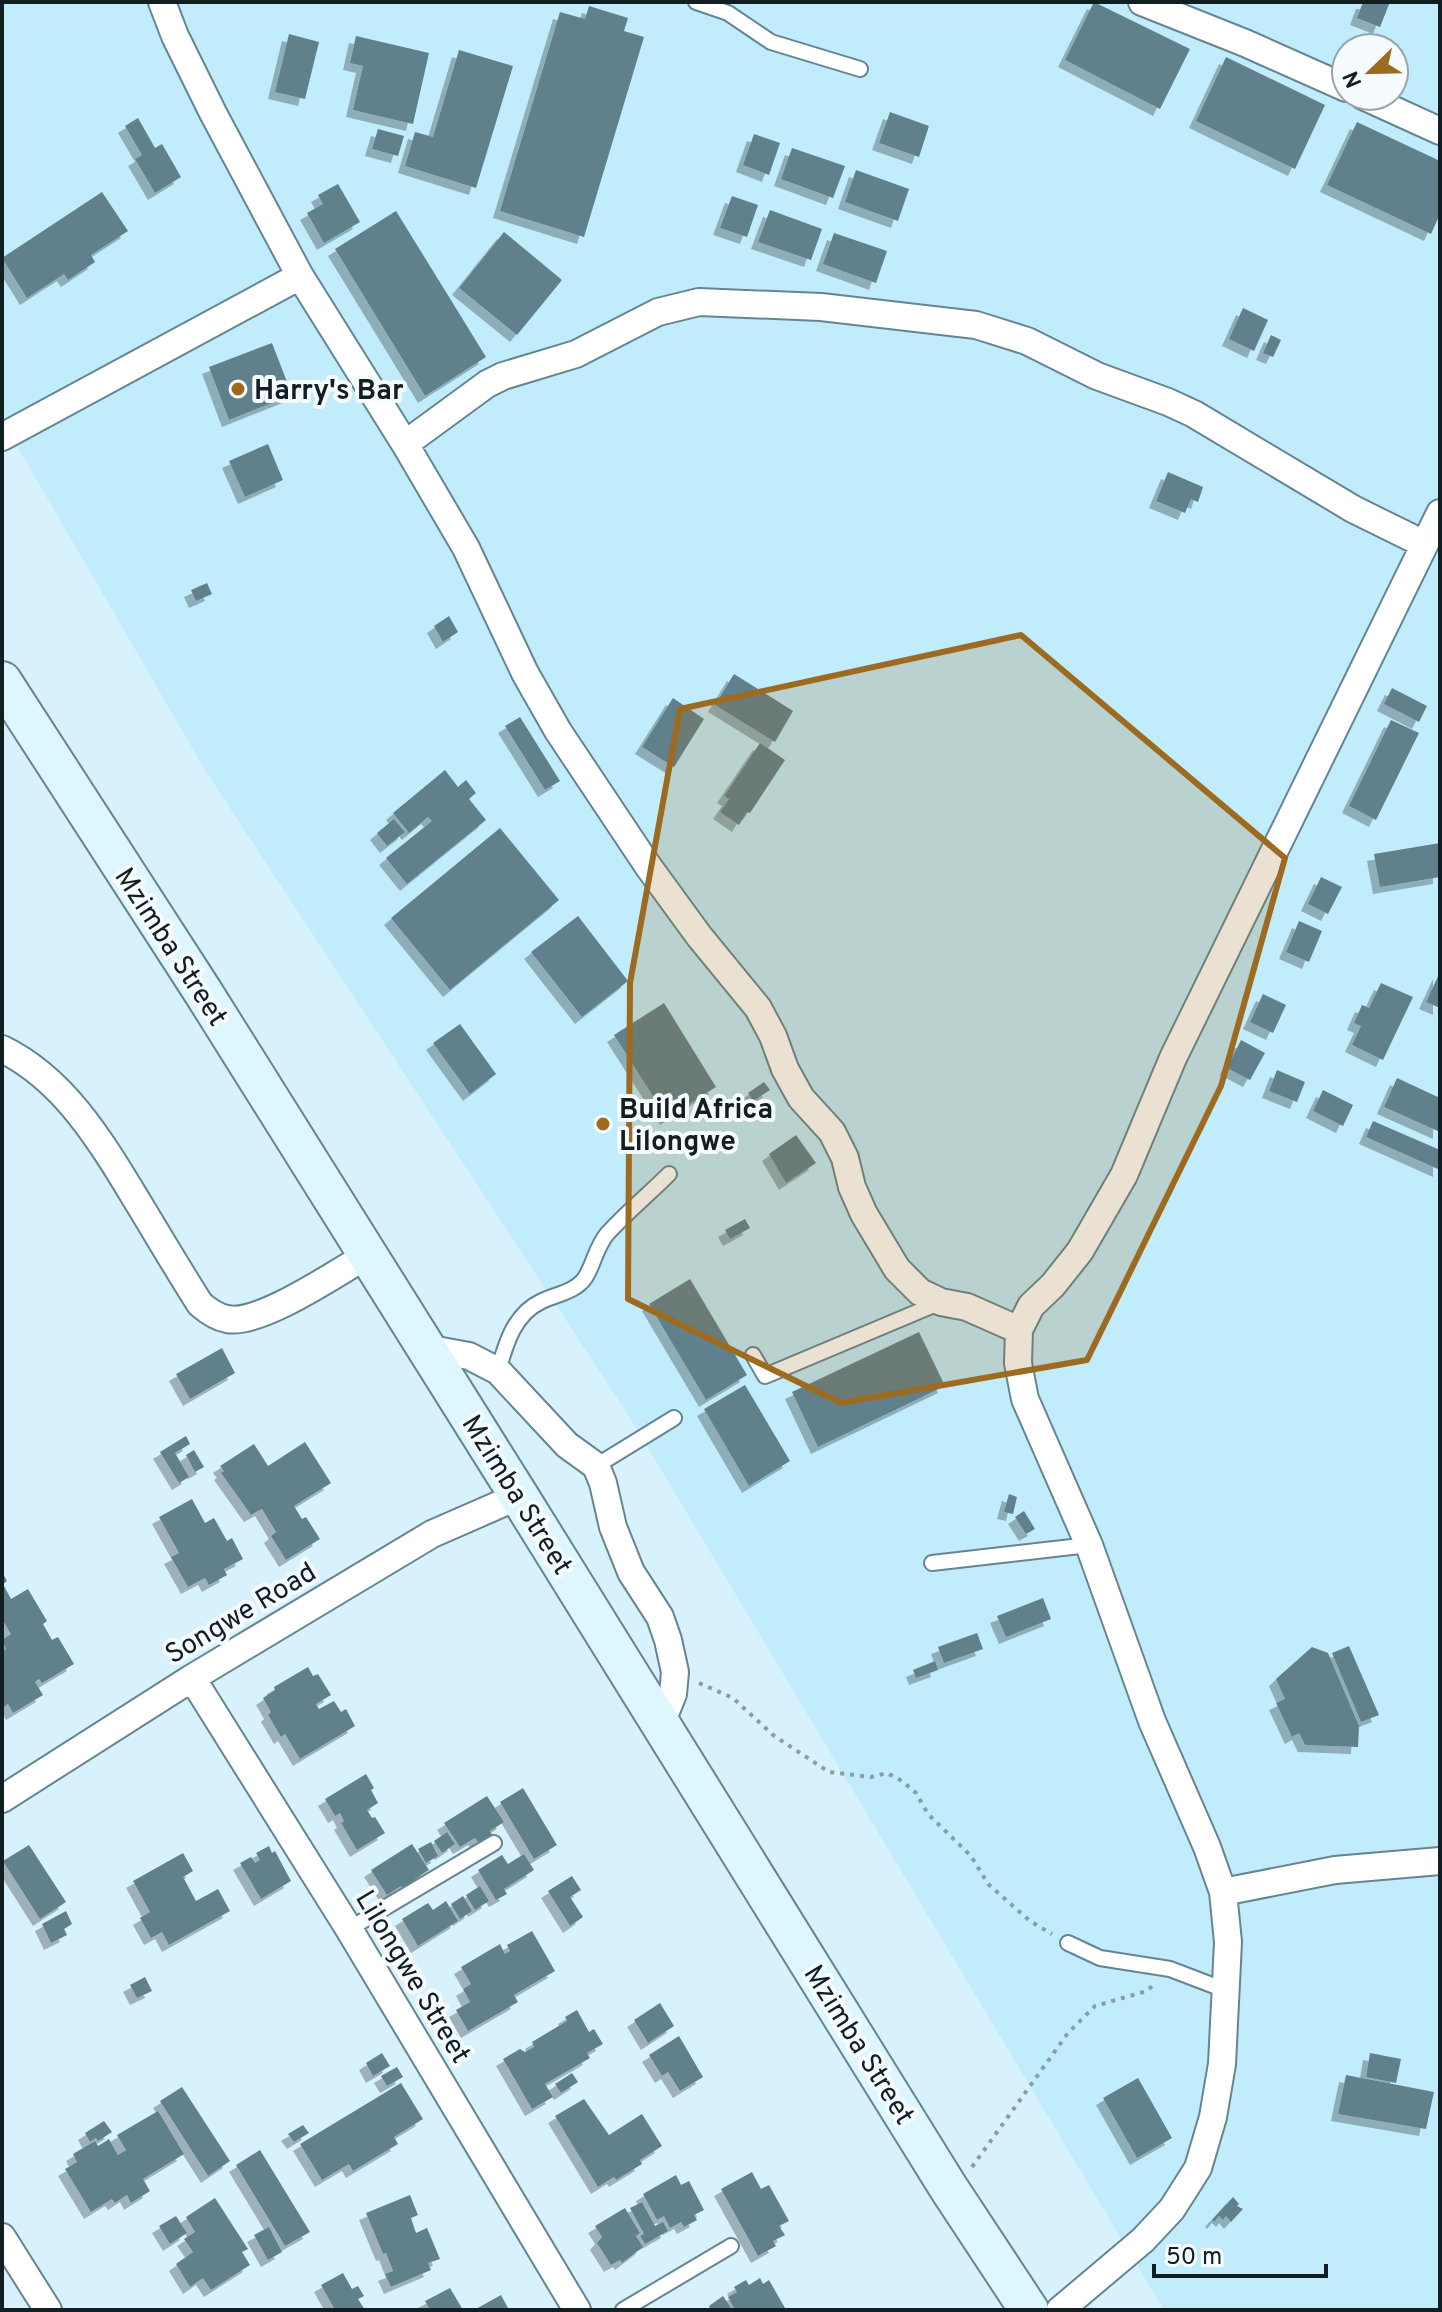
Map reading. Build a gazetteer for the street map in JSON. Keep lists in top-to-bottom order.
{
  "streets": {
    "main road": ["Mzimba Street"],
    "street": ["Songwe Road", "Lilongwe Street"]
  },
  "crossings": [
    ["Mzimba Street", "Songwe Road"],
    ["Songwe Road", "Lilongwe Street"]
  ],
  "places": ["Harry's Bar", "Build Africa Lilongwe"],
  "scale_bar": "50 m",
  "north": "bottom left"
}
